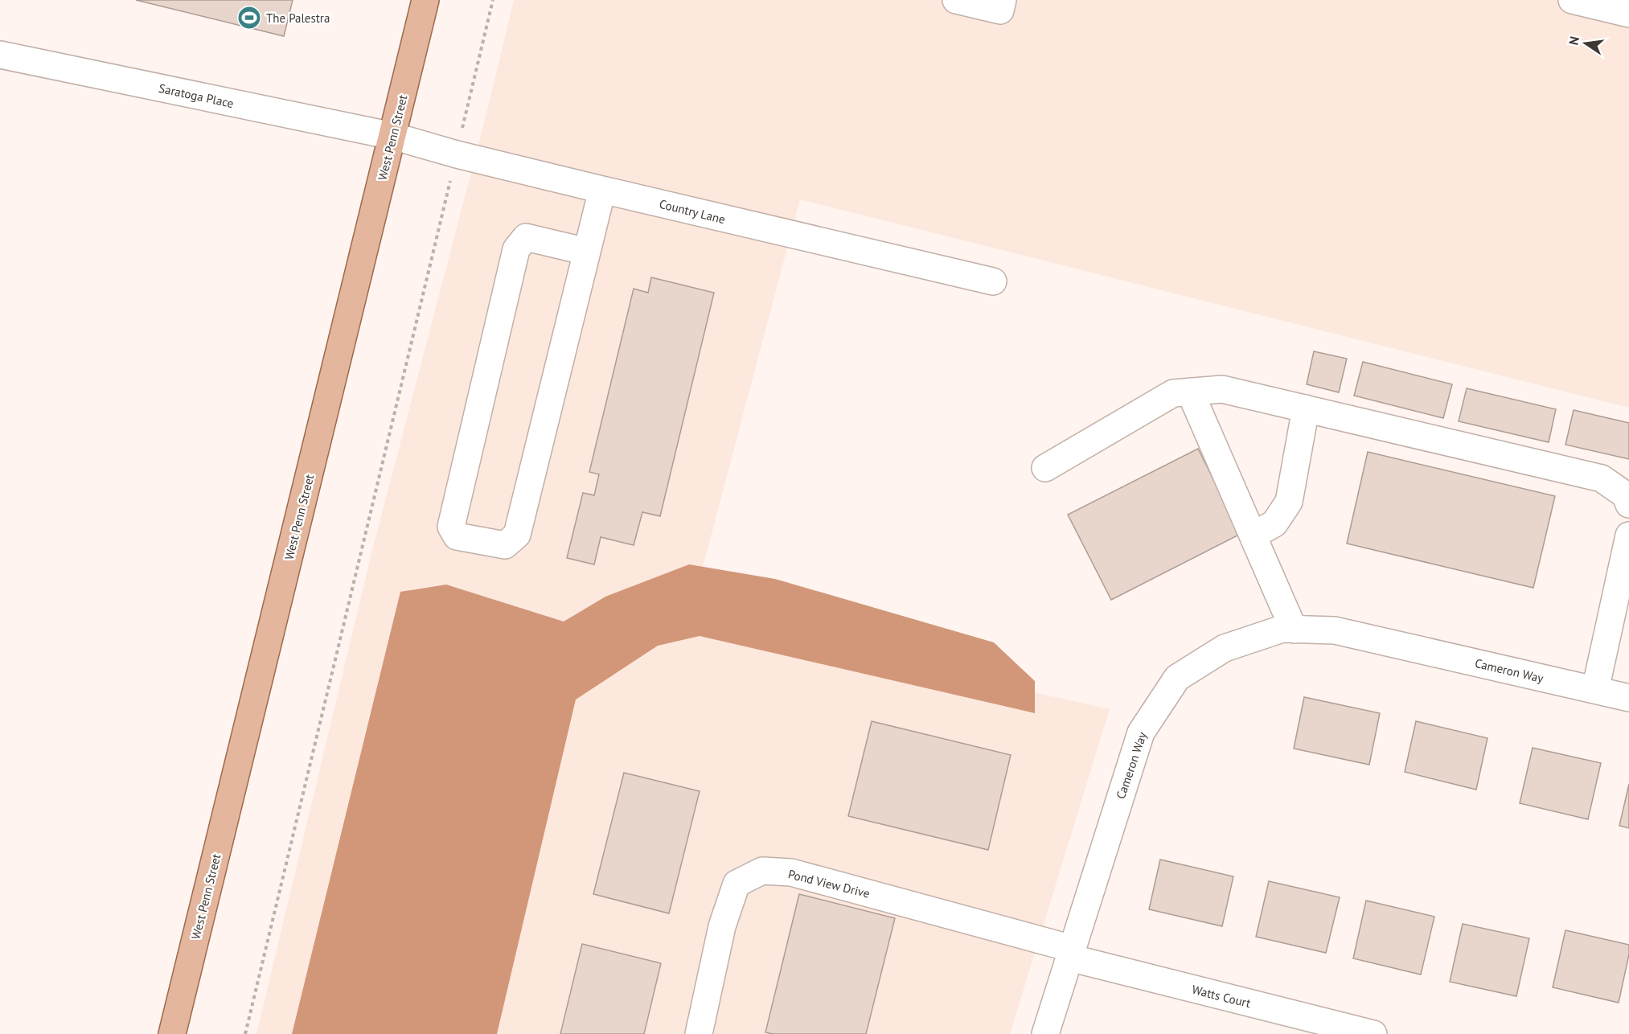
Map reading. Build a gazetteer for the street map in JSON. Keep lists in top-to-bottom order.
{
  "streets": {
    "main road": ["West Penn Street"],
    "street": [
      "Saratoga Place",
      "Country Lane",
      "Cameron Way",
      "Pond View Drive",
      "Watts Court"
    ]
  },
  "crossings": [
    ["Saratoga Place", "West Penn Street"],
    ["Saratoga Place", "Country Lane"],
    ["West Penn Street", "Country Lane"],
    ["Cameron Way", "Pond View Drive"],
    ["Cameron Way", "Watts Court"],
    ["Pond View Drive", "Watts Court"]
  ],
  "places": {
    "sports": ["The Palestra"]
  },
  "north": "left"
}
